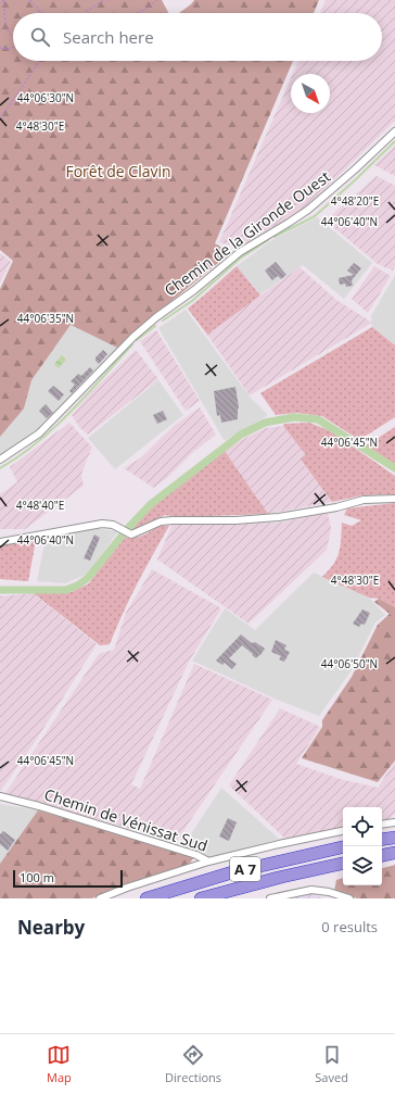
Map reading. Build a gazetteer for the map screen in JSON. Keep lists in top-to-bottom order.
{
  "streets": {
    "highway": ["A 7"],
    "street": ["Chemin de la Gironde Ouest", "Chemin de Vénissat Sud"]
  },
  "parks": ["Forêt de Clavin"],
  "scale_bar": "100 m",
  "north": "bottom right",
  "page": {
    "search": "Search here",
    "scale": "100 m",
    "heading": ["Nearby", "0 results"],
    "nav": ["Map", "Directions", "Saved"]
  },
  "coordinates": [
    "44°06'30\"N",
    "4°48'30\"E",
    "4°48'20\"E",
    "44°06'40\"N",
    "44°06'35\"N",
    "44°06'45\"N",
    "4°48'40\"E",
    "44°06'50\"N"
  ]
}
